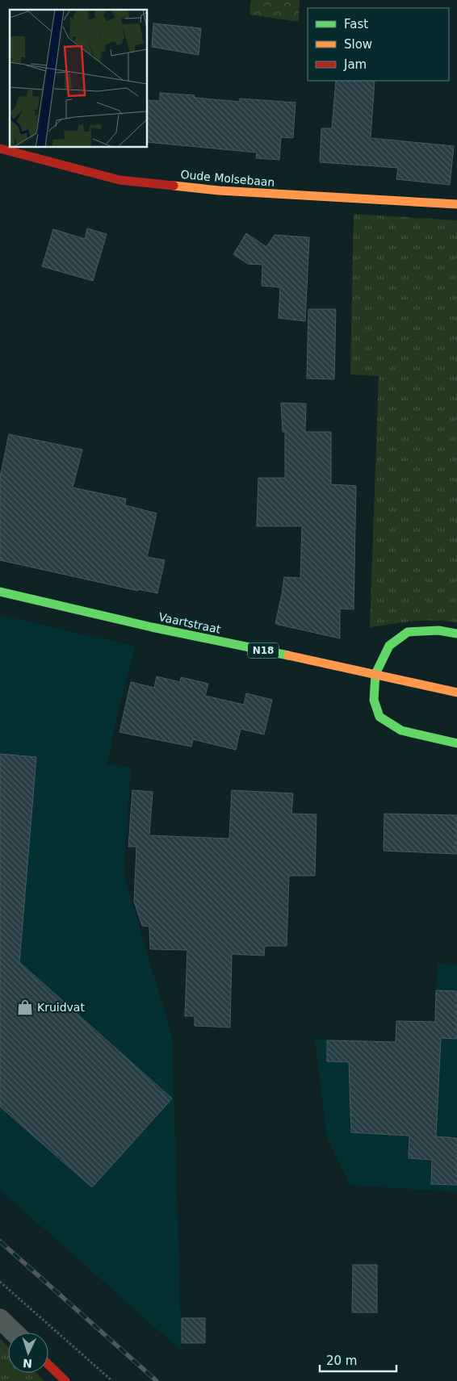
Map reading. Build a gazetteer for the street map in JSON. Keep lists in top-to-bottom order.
{
  "streets": {
    "street": ["Oude Molsebaan", "Vaartstraat", "N18"]
  },
  "places": {
    "shop": ["Kruidvat"]
  },
  "legend": ["Fast", "Slow", "Jam"],
  "scale_bar": "20 m",
  "north": "bottom"
}
